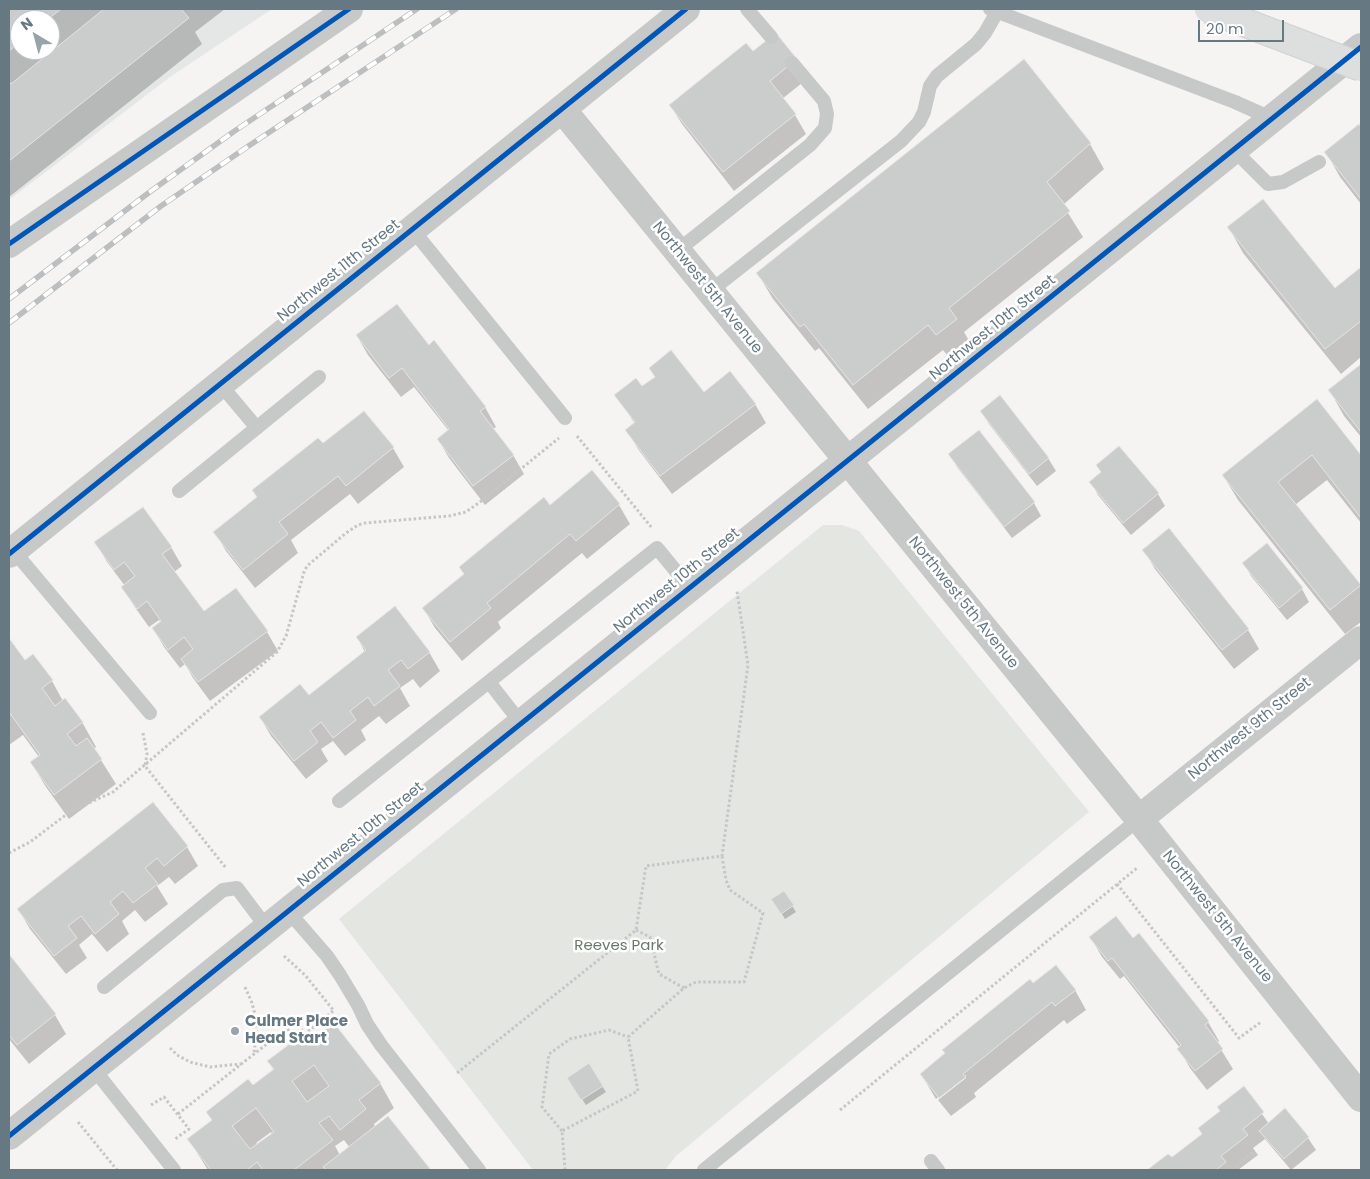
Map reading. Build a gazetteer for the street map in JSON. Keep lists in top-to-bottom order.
{
  "streets": {
    "street": [
      "Northwest 11th Street",
      "Northwest 5th Avenue",
      "Northwest 10th Street",
      "Northwest 9th Street"
    ]
  },
  "crossings": [
    ["Northwest 11th Street", "Northwest 5th Avenue"],
    ["Northwest 5th Avenue", "Northwest 10th Street"],
    ["Northwest 5th Avenue", "Northwest 9th Street"]
  ],
  "parks": ["Reeves Park"],
  "places": ["Culmer Place Head Start"],
  "scale_bar": "20 m",
  "north": "top left"
}
